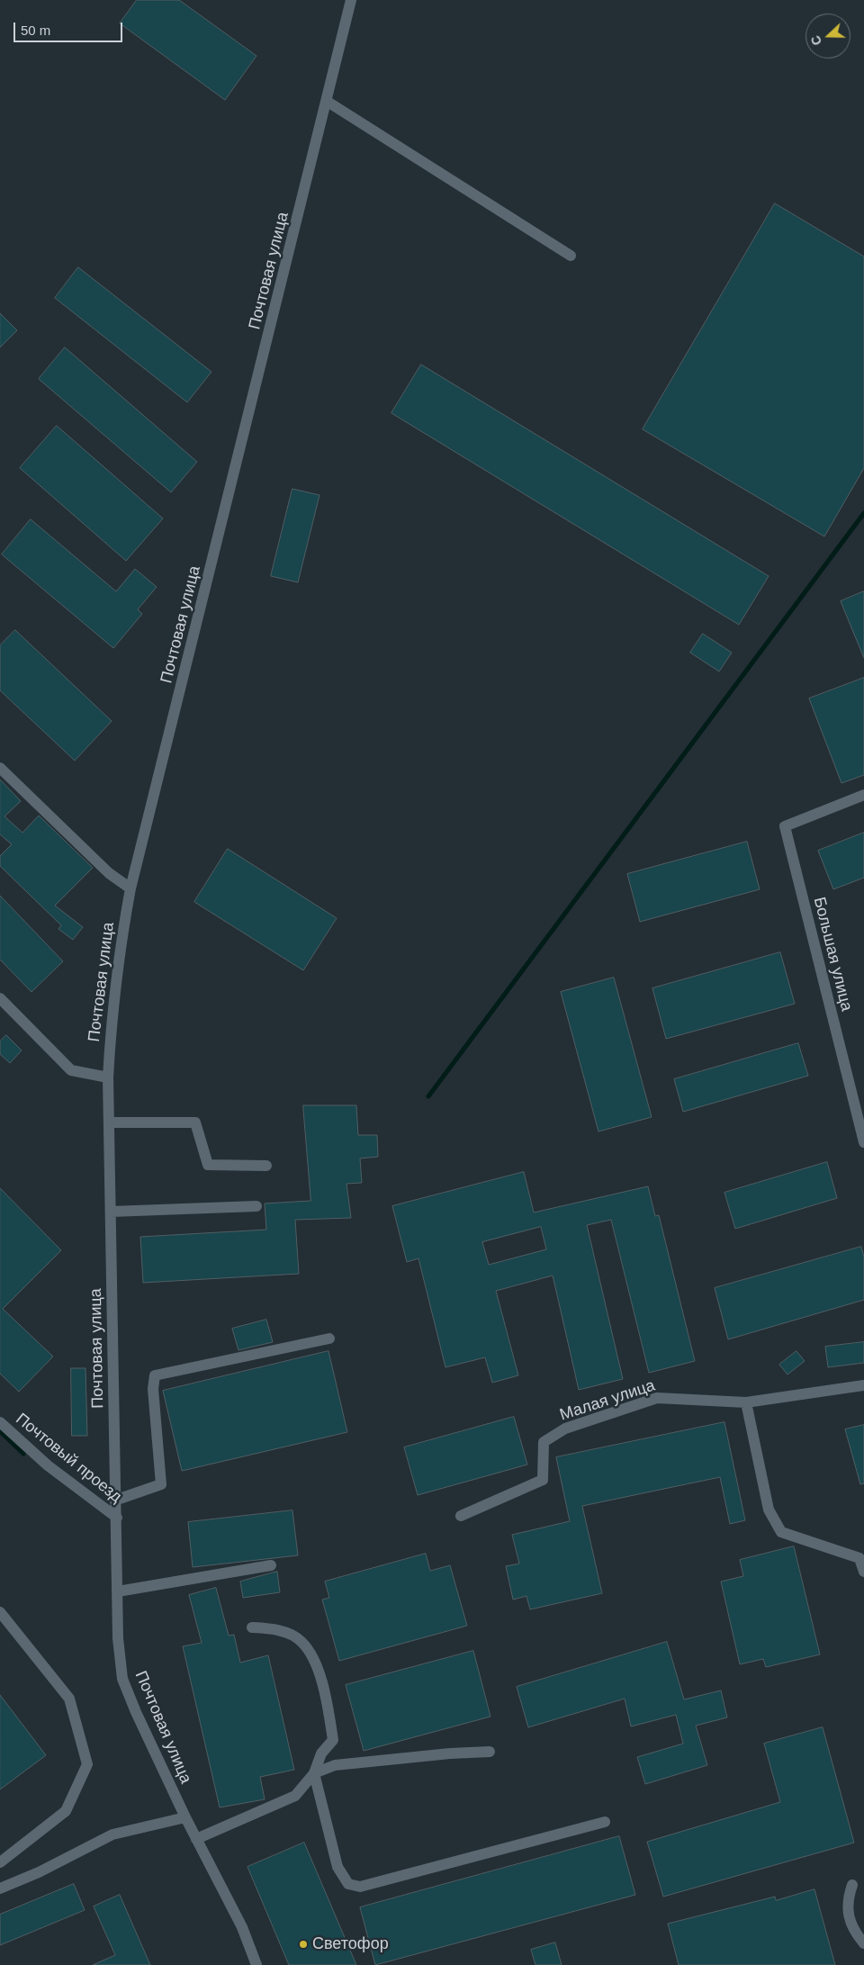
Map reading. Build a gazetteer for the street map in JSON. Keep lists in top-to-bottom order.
{
  "streets": {
    "street": [
      "Почтовая улица",
      "Большая улица",
      "Малая улица",
      "Почтовый проезд"
    ]
  },
  "crossings": [
    ["Почтовая улица", "Почтовый проезд"]
  ],
  "places": ["Светофор"],
  "scale_bar": "50 m",
  "north": "left"
}
